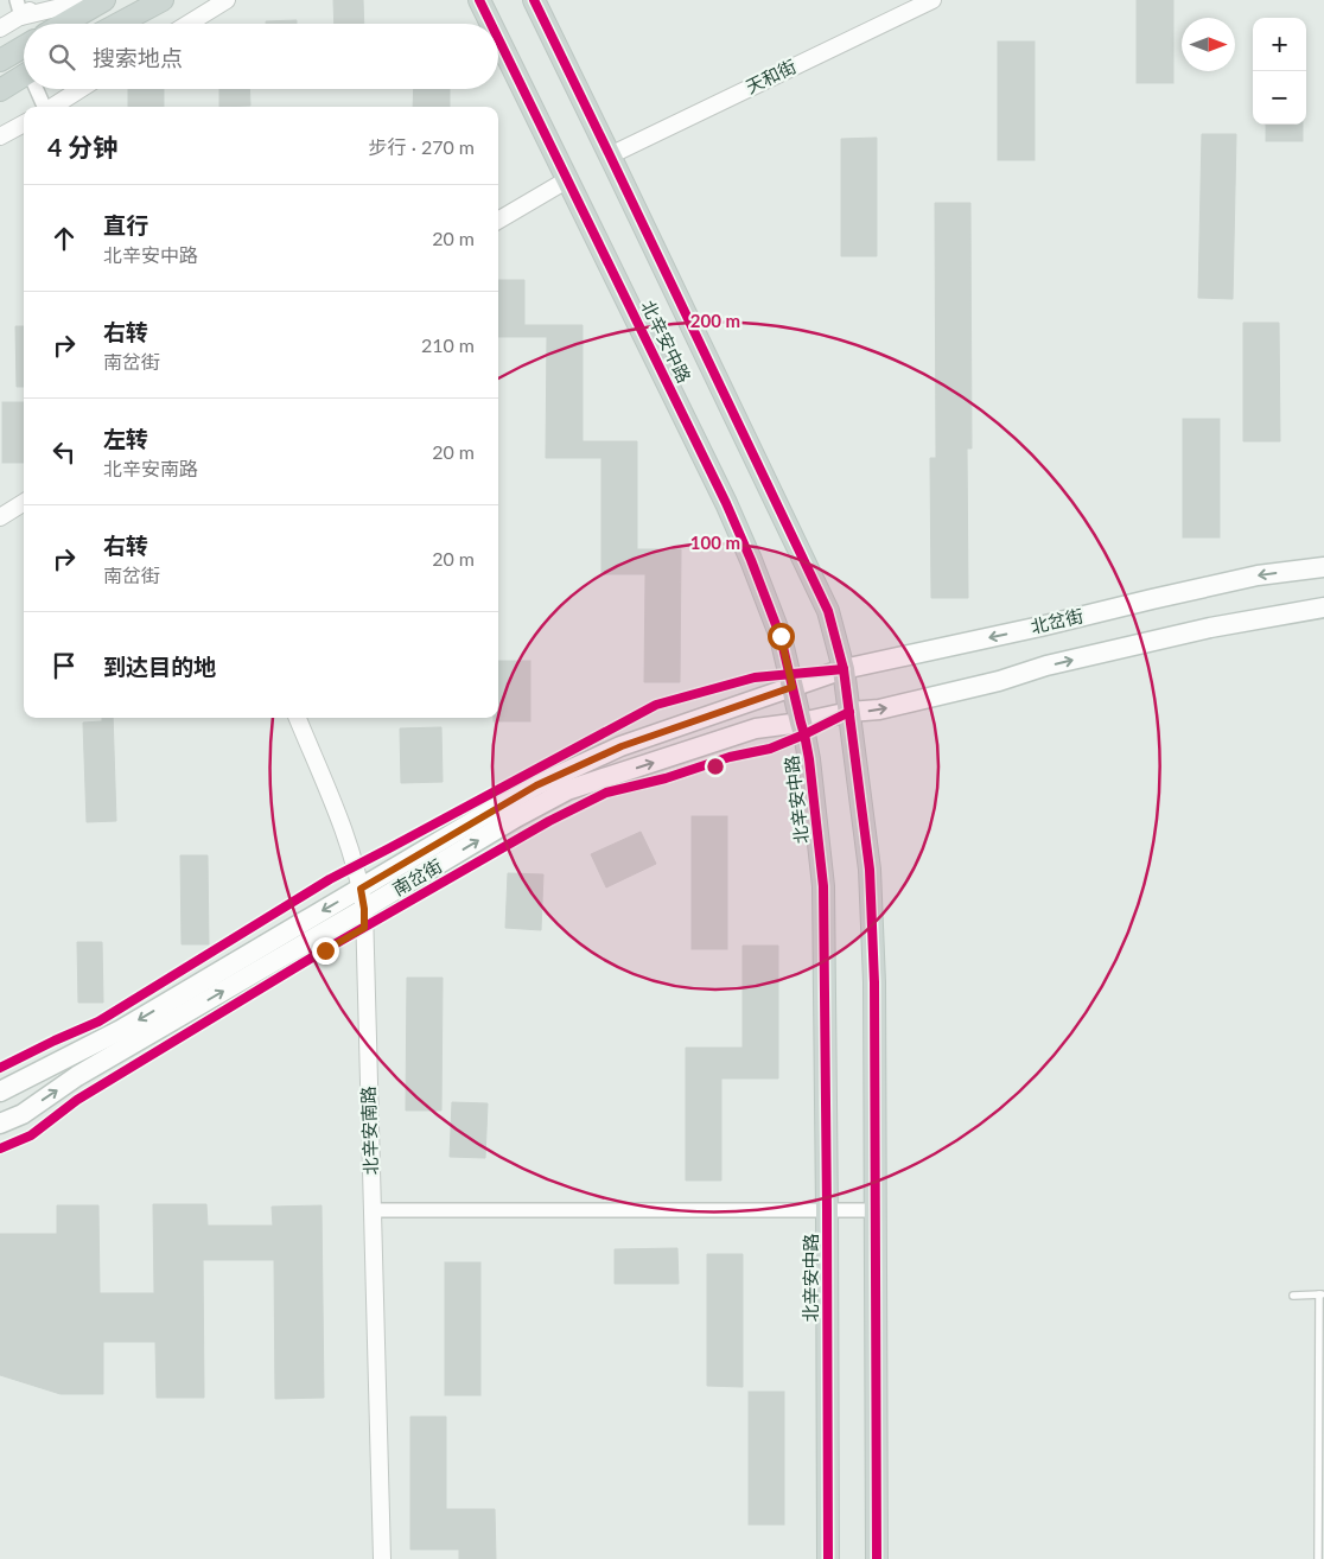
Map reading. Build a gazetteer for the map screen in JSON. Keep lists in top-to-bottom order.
{
  "streets": {
    "main road": ["北辛安中路", "北岔街", "南岔街"],
    "street": ["天和街", "北辛安南路"]
  },
  "crossings": [
    ["天和街", "北辛安中路"],
    ["北辛安中路", "北岔街"],
    ["北辛安中路", "南岔街"],
    ["北岔街", "南岔街"],
    ["南岔街", "北辛安南路"]
  ],
  "north": "right",
  "page": {
    "map_buttons": ["+", "−"],
    "search": "搜索地点",
    "heading": ["4 分钟", "步行 · 270 m"],
    "list": [
      ["直行", "北辛安中路", "20 m"],
      ["右转", "南岔街", "210 m"],
      ["左转", "北辛安南路", "20 m"],
      ["右转", "南岔街", "20 m"],
      "到达目的地"
    ]
  },
  "rings": ["200 m", "100 m"]
}
